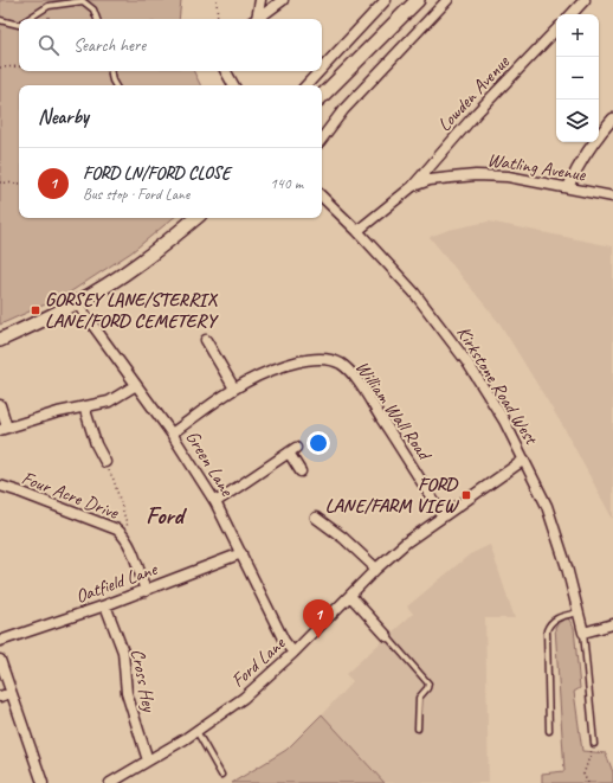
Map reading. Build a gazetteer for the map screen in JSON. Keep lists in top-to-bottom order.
{
  "streets": {
    "street": [
      "Lowden Avenue",
      "Watling Avenue",
      "Kirkstone Road West",
      "William Wall Road",
      "Green Lane",
      "Four Acre Drive",
      "Oatfield Lane",
      "Ford Lane",
      "Cross Hey"
    ]
  },
  "crossings": [
    ["Lowden Avenue", "Watling Avenue"],
    ["Watling Avenue", "Kirkstone Road West"],
    ["Kirkstone Road West", "Ford Lane"],
    ["William Wall Road", "Green Lane"],
    ["William Wall Road", "Ford Lane"],
    ["Green Lane", "Oatfield Lane"],
    ["Green Lane", "Ford Lane"],
    ["Four Acre Drive", "Oatfield Lane"],
    ["Oatfield Lane", "Cross Hey"],
    ["Ford Lane", "Cross Hey"]
  ],
  "districts": ["Ford"],
  "places": {
    "transit": ["GORSEY LANE/STERRIX LANE/FORD CEMETERY", "FORD LANE/FARM VIEW"]
  },
  "page": {
    "map_buttons": ["+", "−"],
    "search": "Search here",
    "heading": "Nearby",
    "list": [
      {
        "mark": "1",
        "name": "FORD LN/FORD CLOSE",
        "note": "Bus stop · Ford Lane",
        "value": "140 m"
      }
    ],
    "pins": "1"
  }
}
